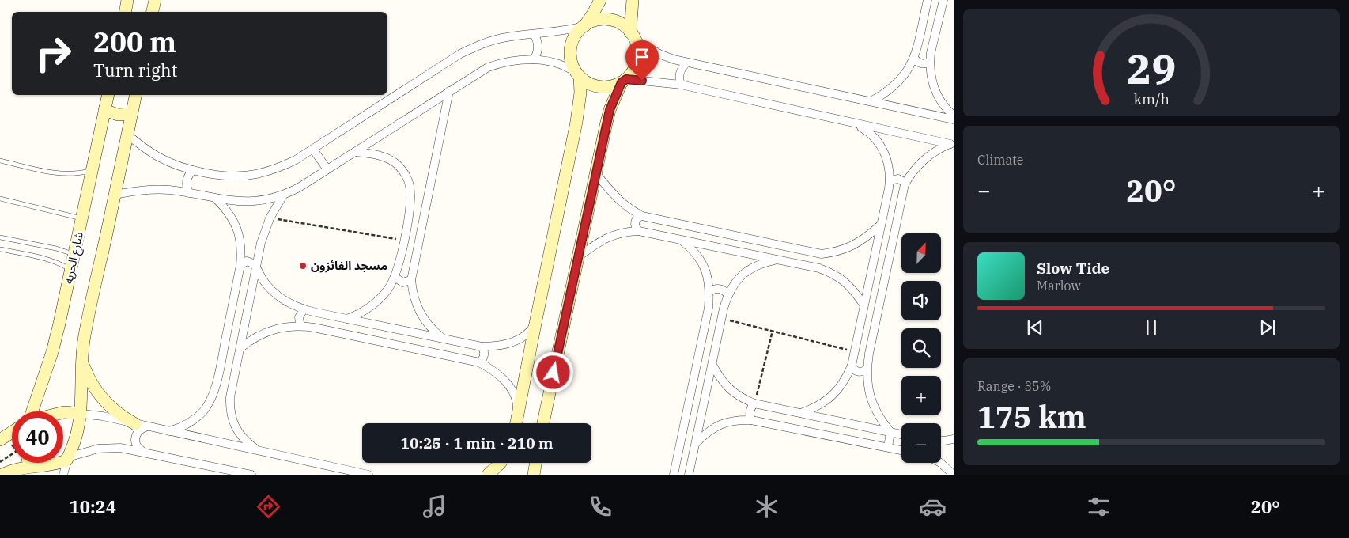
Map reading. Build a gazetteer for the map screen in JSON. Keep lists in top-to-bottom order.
{
  "streets": {
    "street": ["شارع الحريه"]
  },
  "places": ["مسجد الفائزون"],
  "north": "top right",
  "page": {
    "turn": ["200 m", "Turn right"],
    "tile": [
      "Climate",
      ["Range · 35%", "175 km"]
    ],
    "heat": ["−", "20°", "+"],
    "map_buttons": ["+", "−"],
    "song": ["Slow Tide", "Marlow"],
    "limit": "40",
    "trip": "10:25 · 1 min · 210 m",
    "tabs": ["10:24", "20°"],
    "gauge": ["29", "km/h"]
  }
}
